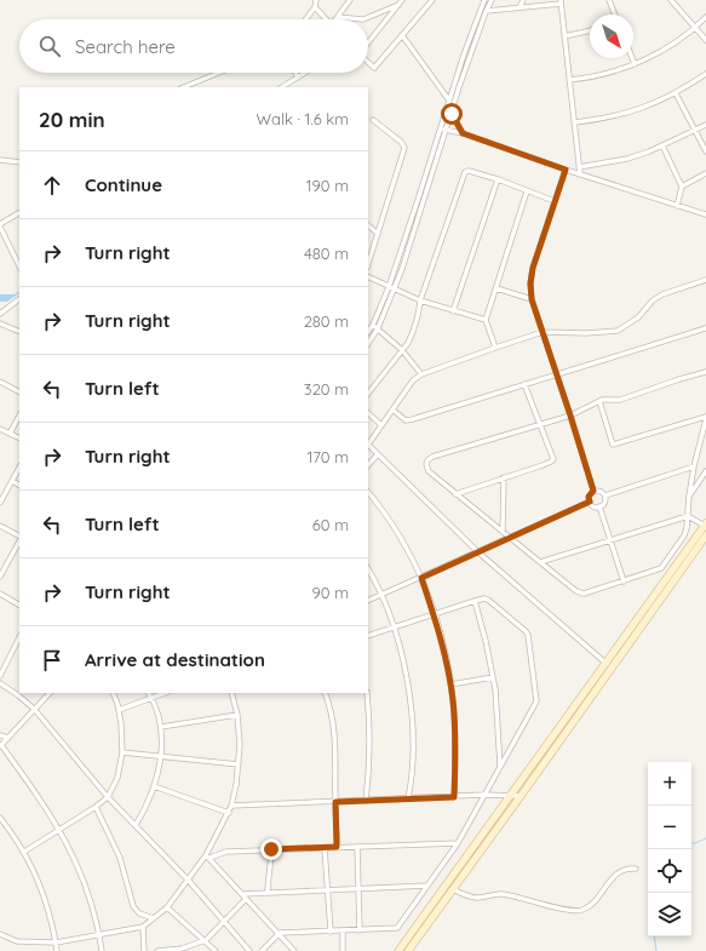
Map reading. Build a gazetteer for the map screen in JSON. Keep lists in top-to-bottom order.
{
  "north": "bottom right",
  "page": {
    "search": "Search here",
    "heading": ["20 min", "Walk · 1.6 km"],
    "list": [
      ["Continue", "190 m"],
      ["Turn right", "480 m"],
      ["Turn right", "280 m"],
      ["Turn left", "320 m"],
      ["Turn right", "170 m"],
      ["Turn left", "60 m"],
      ["Turn right", "90 m"],
      "Arrive at destination"
    ],
    "map_buttons": ["+", "−"]
  }
}
